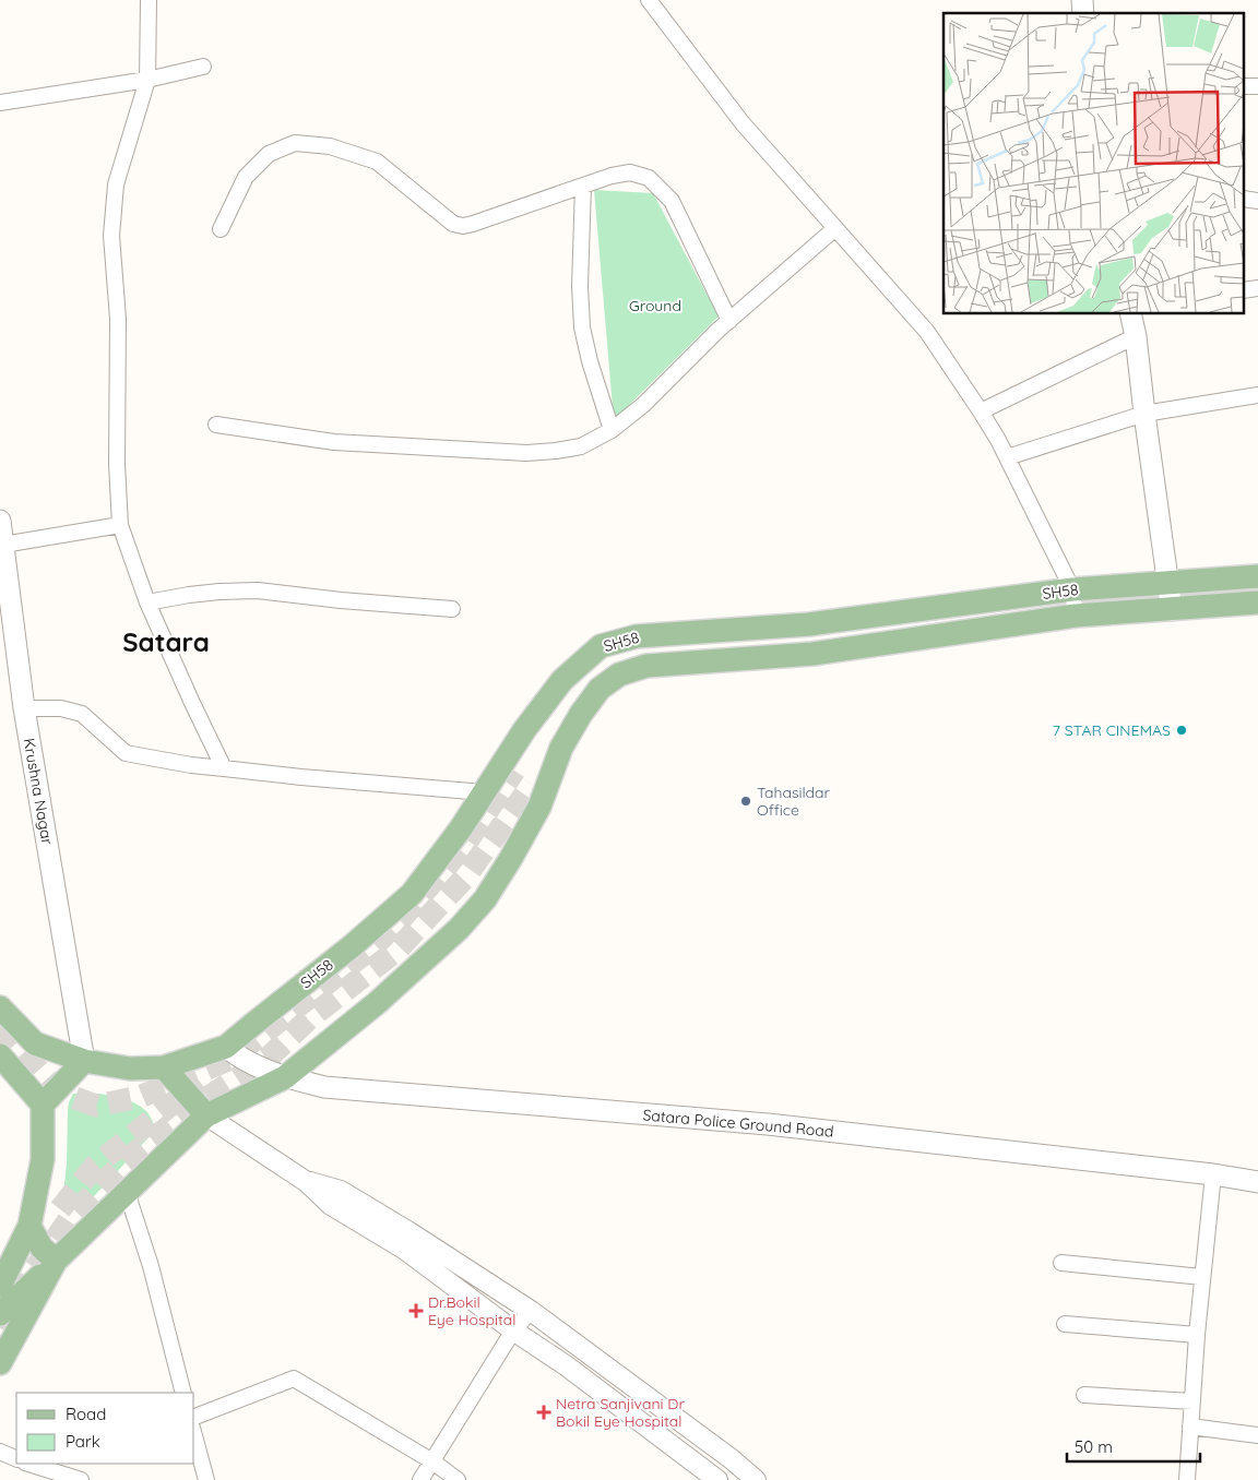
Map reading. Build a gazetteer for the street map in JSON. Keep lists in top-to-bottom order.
{
  "streets": {
    "main road": ["SH58", "Krushna Nagar", "Satara Police Ground Road"]
  },
  "crossings": [
    ["SH58", "Krushna Nagar"],
    ["SH58", "Satara Police Ground Road"]
  ],
  "districts": ["Satara"],
  "parks": ["Ground"],
  "places": {
    "other": ["7 STAR CINEMAS", "Tahasildar Office"],
    "health": ["Dr.Bokil Eye Hospital", "Netra Sanjivani Dr Bokil Eye Hospital"]
  },
  "legend": ["Road", "Park"],
  "scale_bar": "50 m"
}
